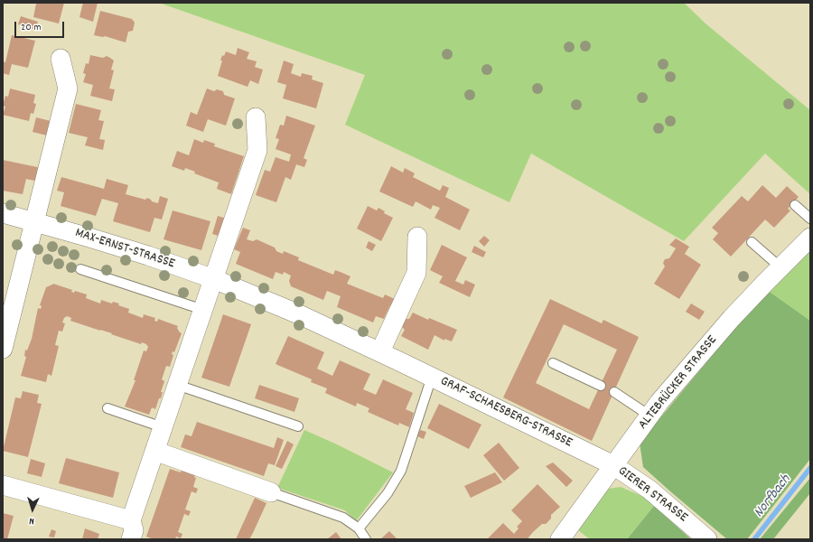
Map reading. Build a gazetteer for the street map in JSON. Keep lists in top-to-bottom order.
{
  "streets": {
    "street": [
      "MAX-ERNST-STRASSE",
      "ALTEBRÜCKER STRASSE",
      "GRAF-SCHAESBERG-STRASSE",
      "GIERER STRASSE"
    ]
  },
  "crossings": [
    ["MAX-ERNST-STRASSE", "GRAF-SCHAESBERG-STRASSE"],
    ["ALTEBRÜCKER STRASSE", "GRAF-SCHAESBERG-STRASSE"],
    ["ALTEBRÜCKER STRASSE", "GIERER STRASSE"],
    ["GRAF-SCHAESBERG-STRASSE", "GIERER STRASSE"]
  ],
  "water": ["Norfbach"],
  "scale_bar": "20 m",
  "north": "bottom"
}
